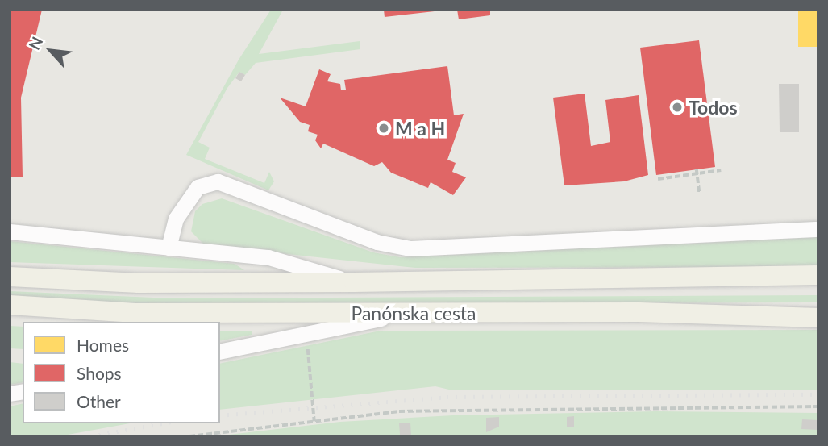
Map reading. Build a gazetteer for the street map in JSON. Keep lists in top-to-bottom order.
{
  "streets": {
    "main road": ["Panónska cesta"]
  },
  "places": ["Todos", "M a H"],
  "legend": ["Homes", "Shops", "Other"],
  "north": "top left"
}
